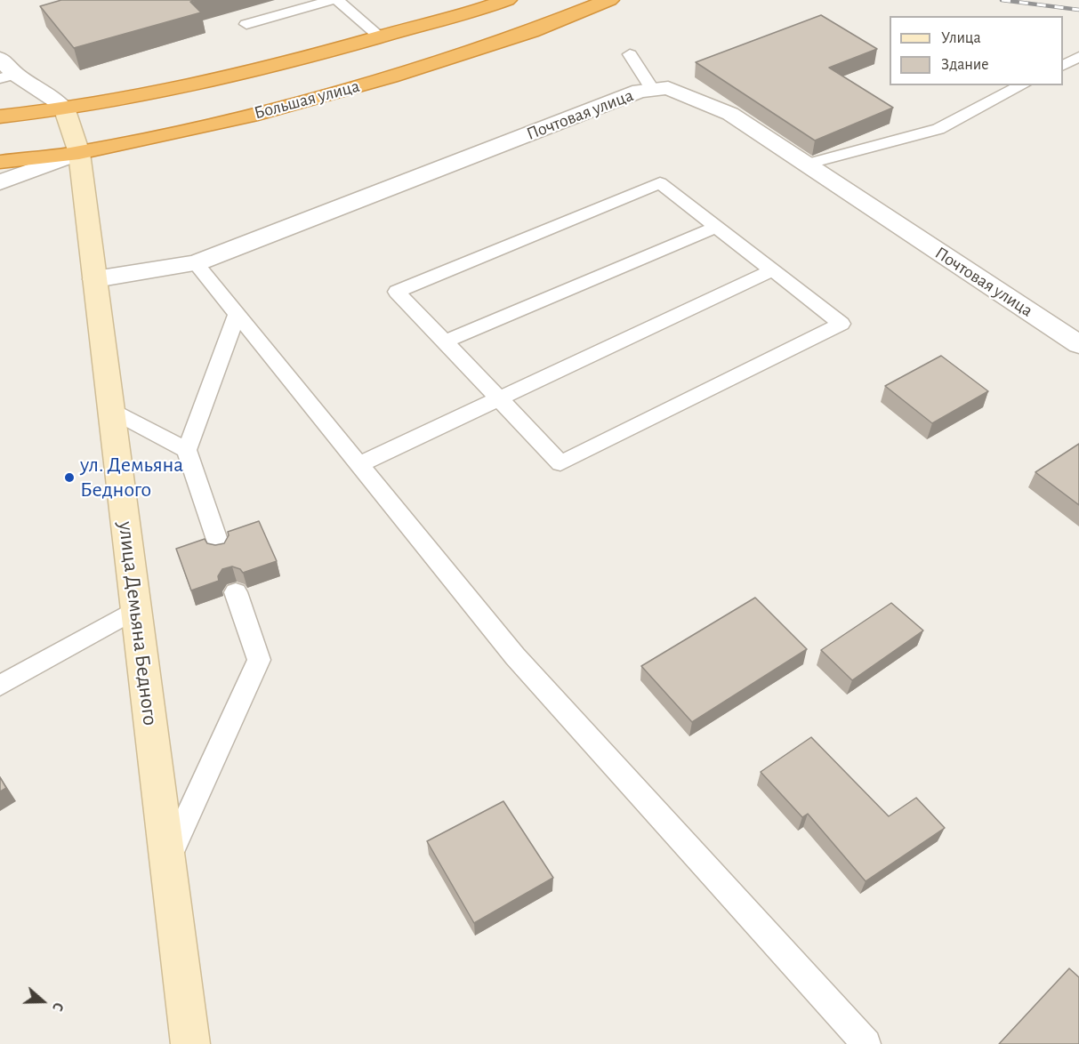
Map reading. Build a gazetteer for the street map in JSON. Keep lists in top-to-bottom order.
{
  "streets": {
    "highway": ["Большая улица"],
    "main road": ["улица Демьяна Бедного"],
    "street": ["Почтовая улица"]
  },
  "crossings": [
    ["Большая улица", "улица Демьяна Бедного"],
    ["Почтовая улица", "улица Демьяна Бедного"]
  ],
  "places": ["ул. Демьяна Бедного"],
  "legend": ["Улица", "Здание"],
  "north": "right"
}
